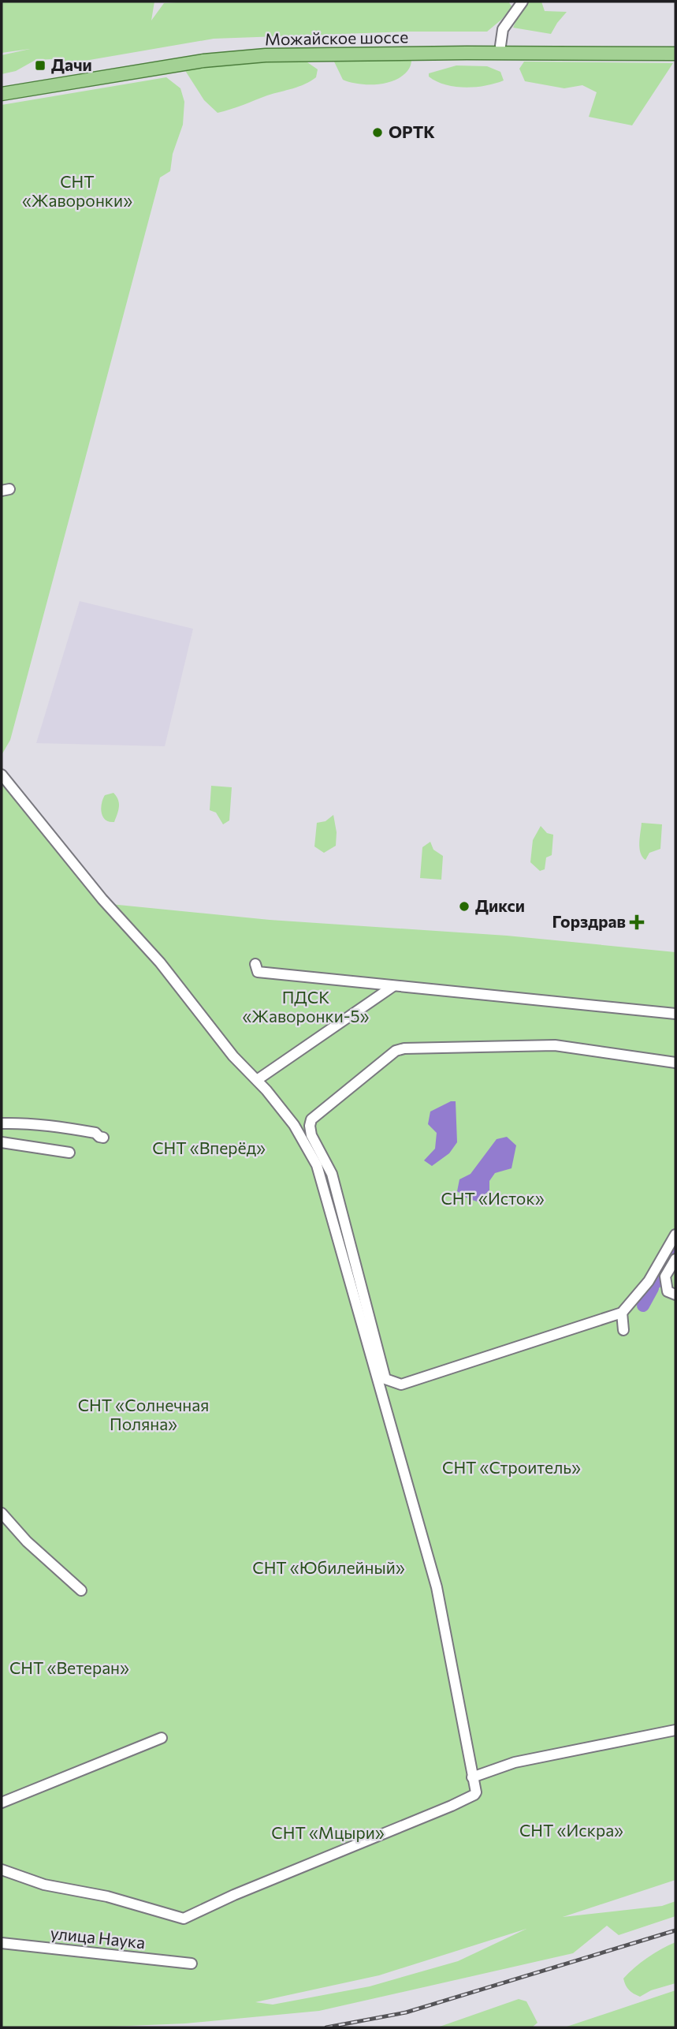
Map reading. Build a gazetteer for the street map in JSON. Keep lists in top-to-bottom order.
{
  "streets": {
    "main road": ["Можайское шоссе"],
    "street": ["улица Наука"]
  },
  "parks": [
    "СНТ «Жаворонки»",
    "ПДСК «Жаворонки-5»",
    "СНТ «Вперёд»",
    "СНТ «Исток»",
    "СНТ «Солнечная Поляна»",
    "СНТ «Строитель»",
    "СНТ «Юбилейный»",
    "СНТ «Ветеран»",
    "СНТ «Искра»",
    "СНТ «Мцыри»"
  ],
  "places": {
    "transit": ["Дачи"],
    "other": ["ОРТК", "Дикси"],
    "health": ["Горздрав"]
  }
}
